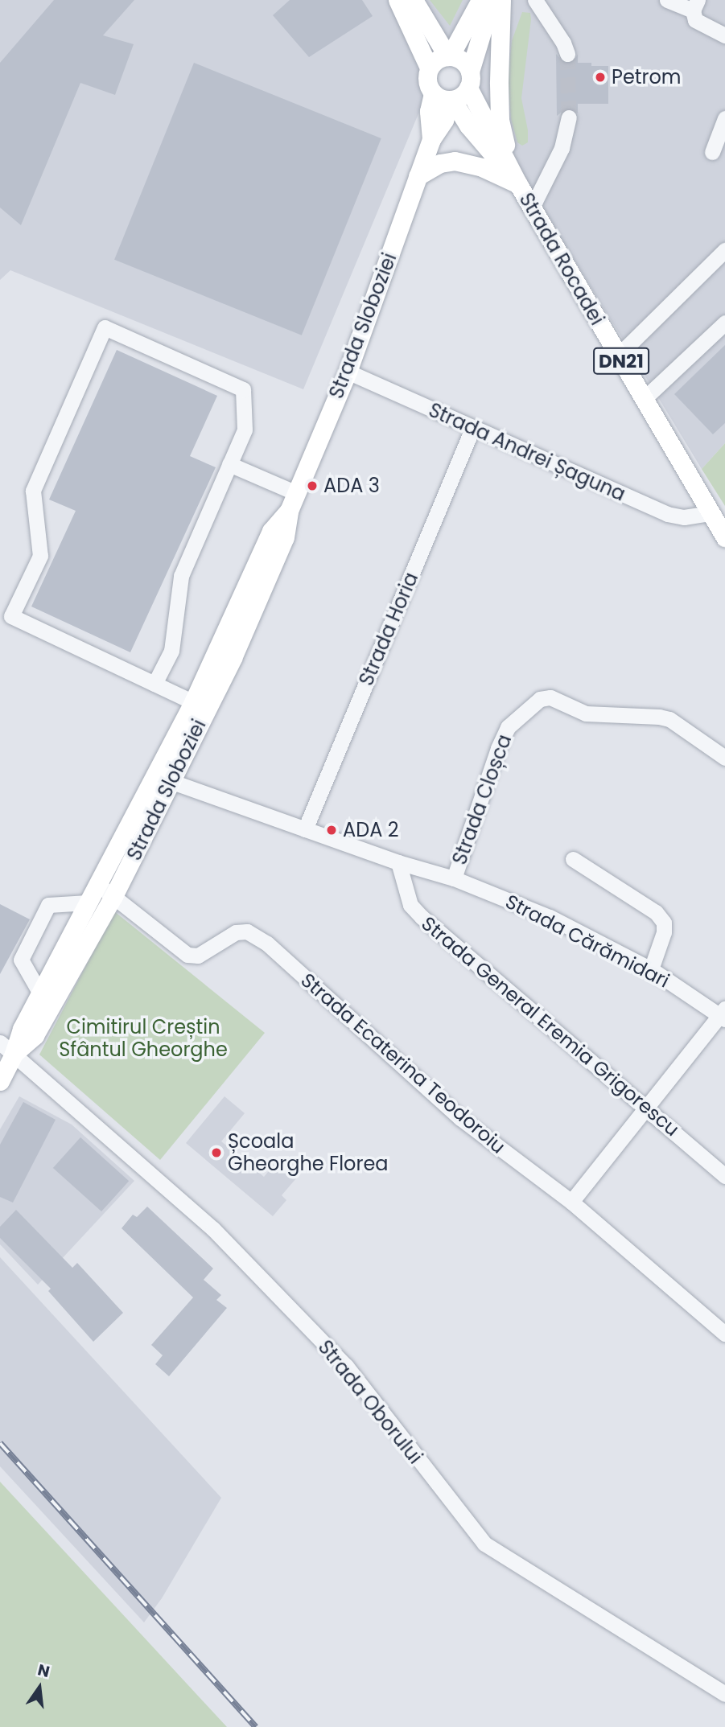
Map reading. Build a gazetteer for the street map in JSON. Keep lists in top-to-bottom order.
{
  "streets": {
    "main road": ["Strada Rocadei", "Strada Sloboziei", "DN21"],
    "street": [
      "Strada Andrei Șaguna",
      "Strada Horia",
      "Strada Cloșca",
      "Strada Cărămidari",
      "Strada General Eremia Grigorescu",
      "Strada Ecaterina Teodoroiu",
      "Strada Oborului"
    ]
  },
  "crossings": [
    ["Strada Rocadei", "Strada Sloboziei"],
    ["Strada Rocadei", "DN21"],
    ["Strada Rocadei", "Strada Andrei Șaguna"],
    ["Strada Sloboziei", "Strada Andrei Șaguna"],
    ["Strada Sloboziei", "Strada Cărămidari"],
    ["Strada Sloboziei", "Strada Ecaterina Teodoroiu"],
    ["Strada Sloboziei", "Strada Oborului"],
    ["Strada Andrei Șaguna", "Strada Horia"],
    ["Strada Horia", "Strada Cărămidari"],
    ["Strada Cloșca", "Strada Cărămidari"],
    ["Strada Cărămidari", "Strada General Eremia Grigorescu"]
  ],
  "parks": ["Cimitirul Creștin Sfântul Gheorghe"],
  "places": [
    "Petrom",
    "ADA 3",
    "ADA 2",
    "Școala Gheorghe Florea"
  ],
  "north": "top"
}
